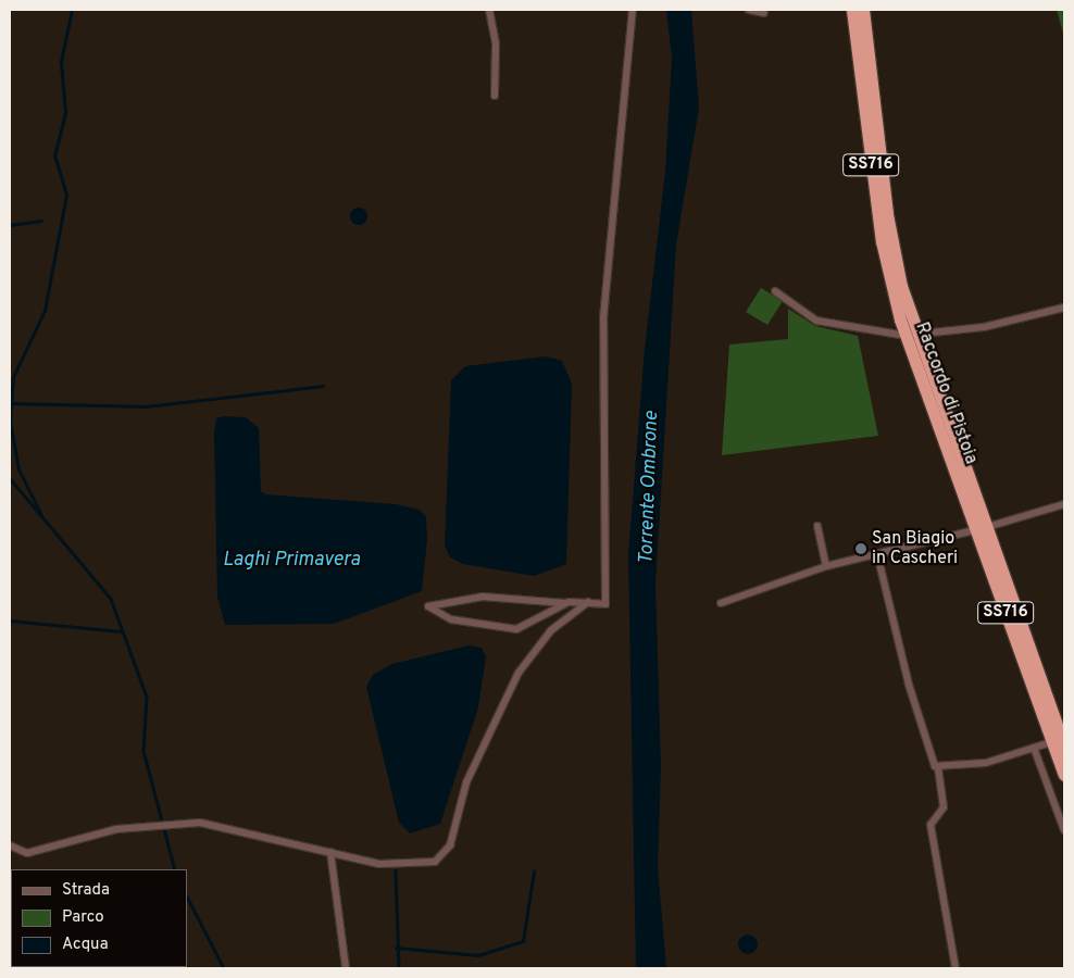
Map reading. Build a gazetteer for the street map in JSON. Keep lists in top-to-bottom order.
{
  "streets": {
    "highway": ["SS716", "Raccordo di Pistoia"]
  },
  "water": ["Torrente Ombrone", "Laghi Primavera"],
  "places": ["San Biagio in Cascheri"],
  "legend": ["Strada", "Parco", "Acqua"]
}
